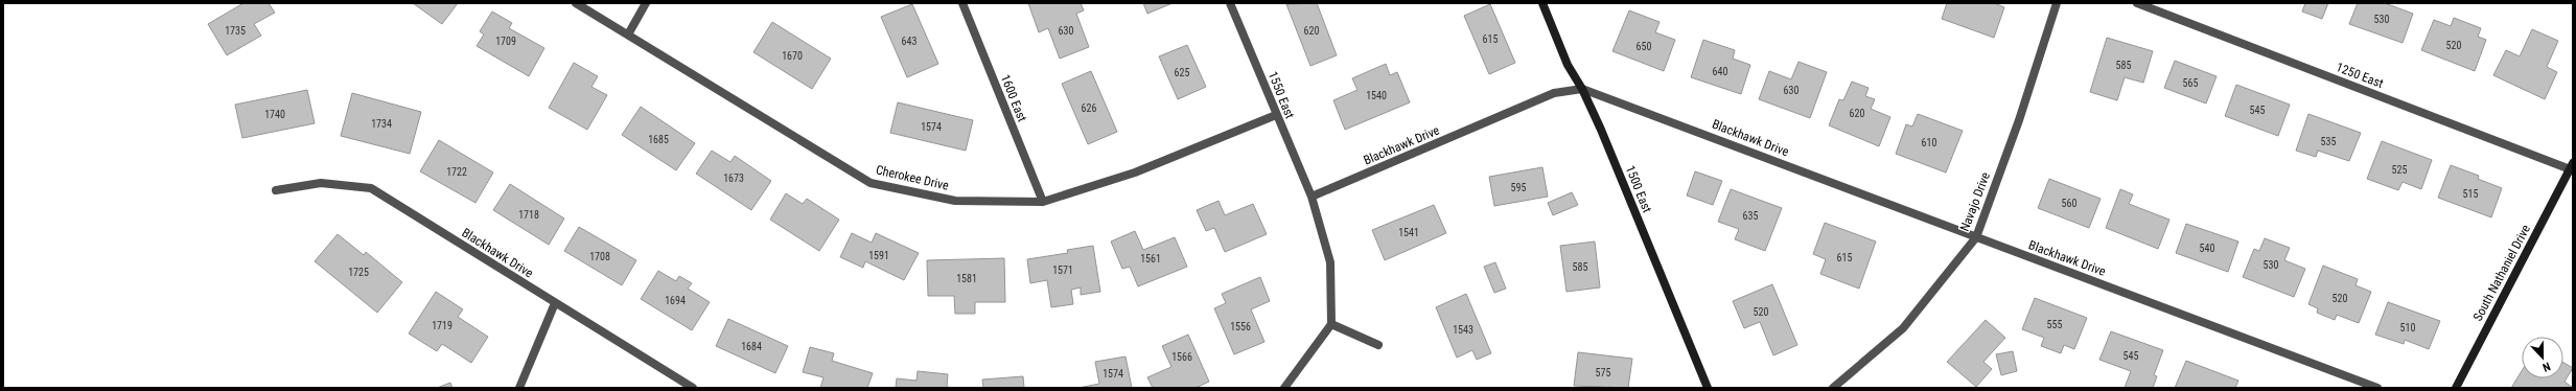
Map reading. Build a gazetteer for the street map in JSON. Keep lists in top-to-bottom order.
{
  "streets": {
    "street": [
      "1250 East",
      "1550 East",
      "1600 East",
      "Blackhawk Drive",
      "Cherokee Drive",
      "1500 East",
      "Navajo Drive",
      "South Nathaniel Drive"
    ]
  },
  "crossings": [
    ["1250 East", "South Nathaniel Drive"],
    ["1550 East", "Blackhawk Drive"],
    ["1550 East", "Cherokee Drive"],
    ["1600 East", "Cherokee Drive"],
    ["Blackhawk Drive", "1500 East"],
    ["Blackhawk Drive", "Navajo Drive"]
  ],
  "house_numbers": [
    "530",
    "1735",
    "630",
    "620",
    "615",
    "1709",
    "643",
    "520",
    "650",
    "1670",
    "585",
    "640",
    "625",
    "565",
    "630",
    "1540",
    "626",
    "545",
    "620",
    "1740",
    "1734",
    "1574",
    "1685",
    "535",
    "610",
    "525",
    "1722",
    "1673",
    "595",
    "515",
    "560",
    "1718",
    "635",
    "1541",
    "540",
    "1591",
    "1708",
    "615",
    "1561",
    "530",
    "585",
    "1571",
    "1725",
    "1581",
    "520",
    "1694",
    "520",
    "555",
    "1719",
    "1556",
    "510",
    "1543",
    "1684",
    "545",
    "1566",
    "575",
    "1574"
  ],
  "north": "bottom"
}
